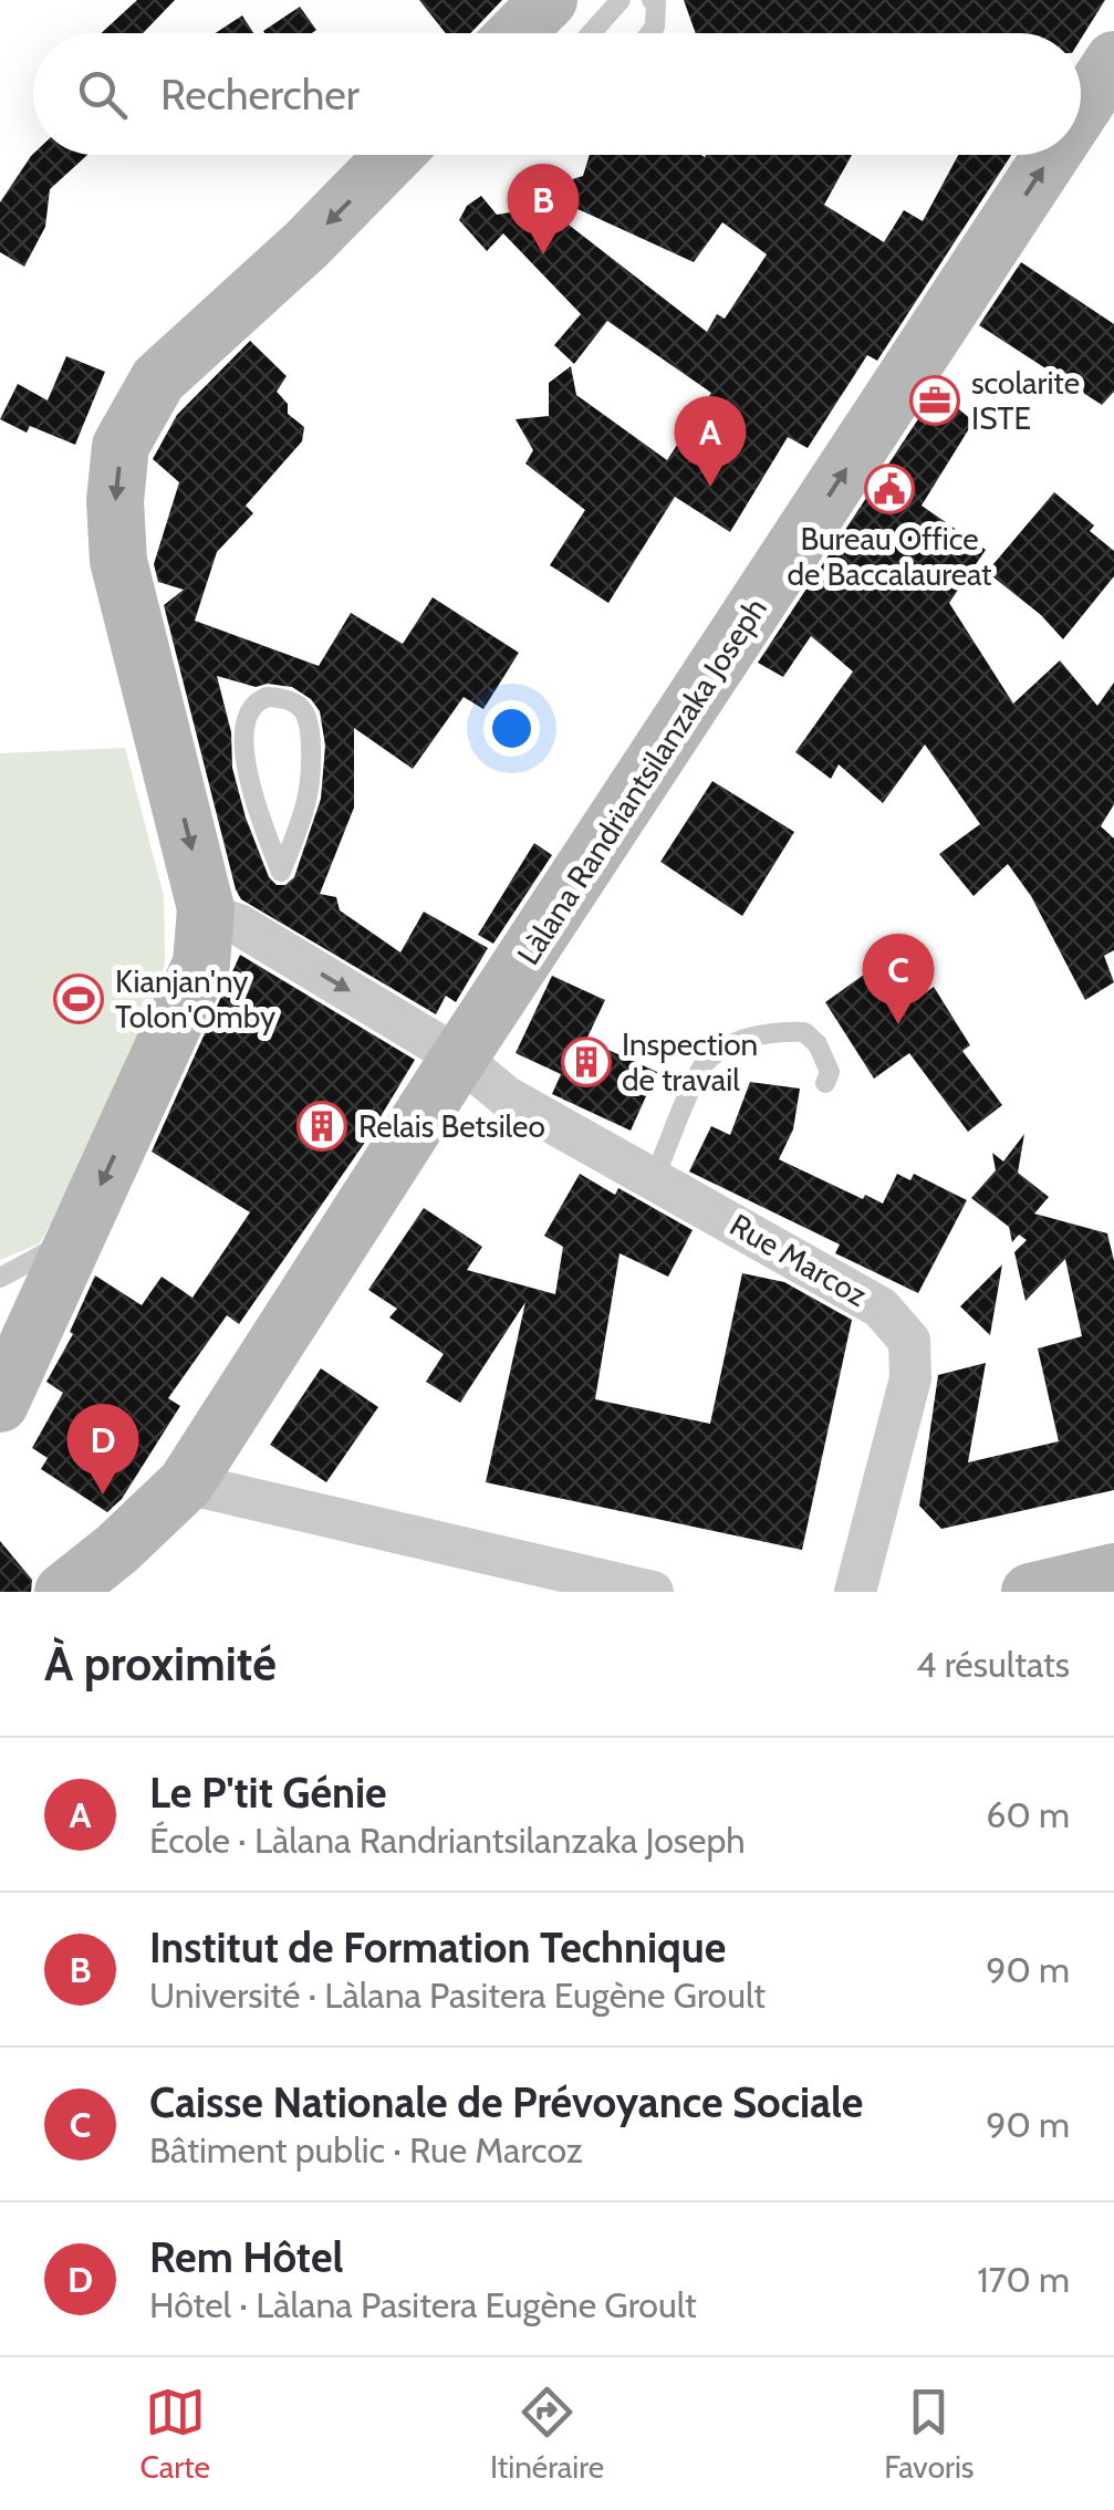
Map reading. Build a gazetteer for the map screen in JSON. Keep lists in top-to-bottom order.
{
  "streets": {
    "street": ["Làlana Randriantsilanzaka Joseph", "Rue Marcoz"]
  },
  "crossings": [
    ["Làlana Randriantsilanzaka Joseph", "Rue Marcoz"]
  ],
  "one_way": ["Làlana Randriantsilanzaka Joseph"],
  "places": {
    "office": ["scolarite ISTE"],
    "public building": ["Bureau Office de Baccalaureat"],
    "sports": ["Kianjan'ny Tolon'Omby"],
    "building": ["Inspection de travail", "Relais Betsileo"]
  },
  "page": {
    "search": "Rechercher",
    "pins": [
      "B",
      "A",
      "C",
      "D"
    ],
    "heading": ["À proximité", "4 résultats"],
    "list": [
      {
        "mark": "A",
        "name": "Le P'tit Génie",
        "note": "École · Làlana Randriantsilanzaka Joseph",
        "value": "60 m"
      },
      {
        "mark": "B",
        "name": "Institut de Formation Technique",
        "note": "Université · Làlana Pasitera Eugène Groult",
        "value": "90 m"
      },
      {
        "mark": "C",
        "name": "Caisse Nationale de Prévoyance Sociale",
        "note": "Bâtiment public · Rue Marcoz",
        "value": "90 m"
      },
      {
        "mark": "D",
        "name": "Rem Hôtel",
        "note": "Hôtel · Làlana Pasitera Eugène Groult",
        "value": "170 m"
      }
    ],
    "nav": ["Carte", "Itinéraire", "Favoris"]
  }
}
